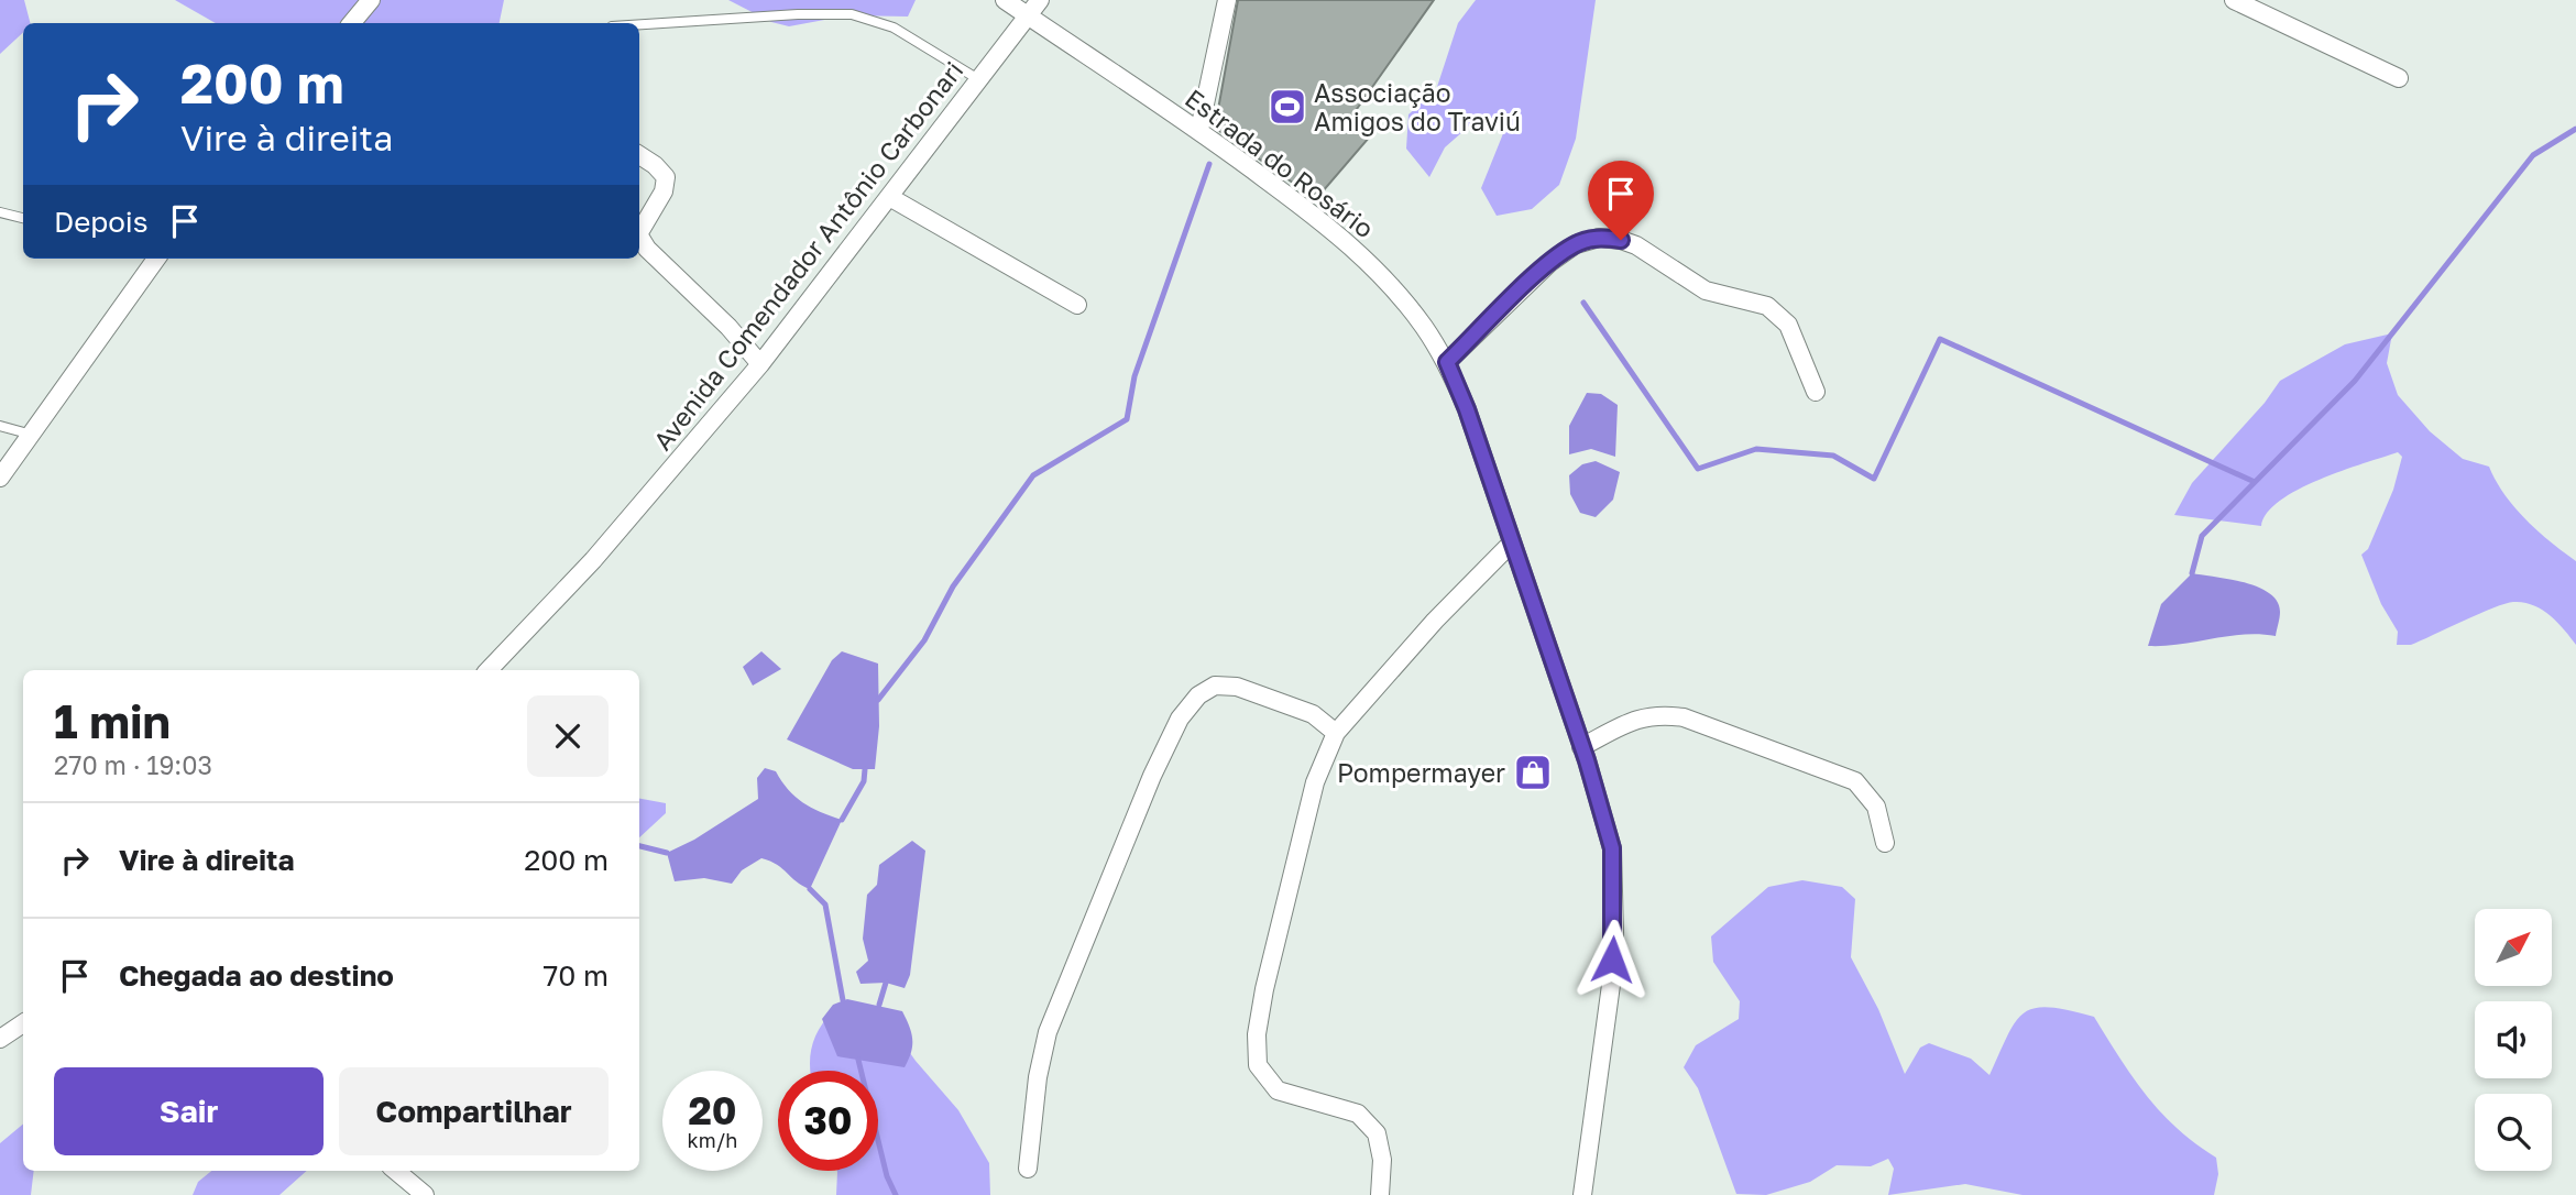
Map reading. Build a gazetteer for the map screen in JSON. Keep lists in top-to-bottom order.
{
  "streets": {
    "street": ["Estrada do Rosário", "Avenida Comendador Antônio Carbonari"]
  },
  "crossings": [
    ["Estrada do Rosário", "Avenida Comendador Antônio Carbonari"]
  ],
  "places": {
    "sports": ["Associação Amigos do Traviú"],
    "shop": ["Pompermayer"]
  },
  "north": "top right",
  "page": {
    "turn": ["200 m", "Vire à direita"],
    "then": "Depois",
    "heading": ["1 min", "270 m · 19:03"],
    "list": [
      {
        "name": "Vire à direita",
        "value": "200 m"
      },
      {
        "name": "Chegada ao destino",
        "value": "70 m"
      }
    ],
    "buttons": ["Sair", "Compartilhar"],
    "speed": "20 km/h",
    "limit": "30"
  }
}
